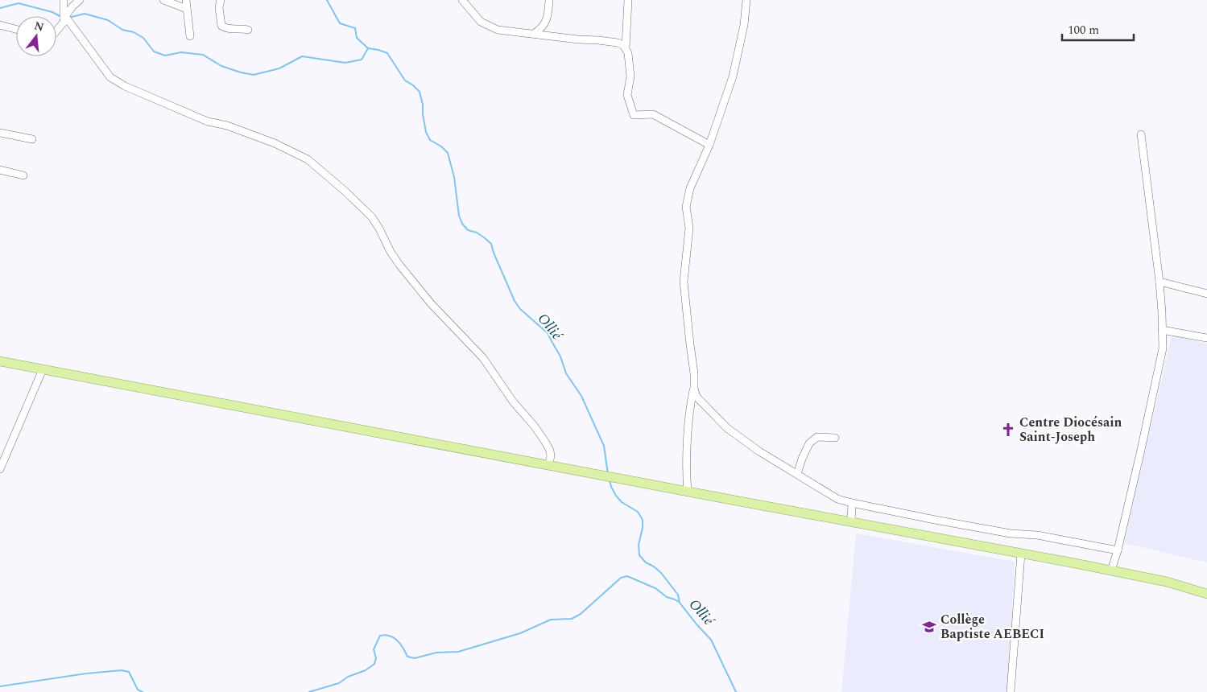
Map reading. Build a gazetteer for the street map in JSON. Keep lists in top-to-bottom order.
{
  "water": ["Ollié"],
  "places": {
    "church": ["Centre Diocésain Saint-Joseph"],
    "school or university": ["Collège Baptiste AEBECI"]
  },
  "scale_bar": "100 m",
  "north": "top"
}
